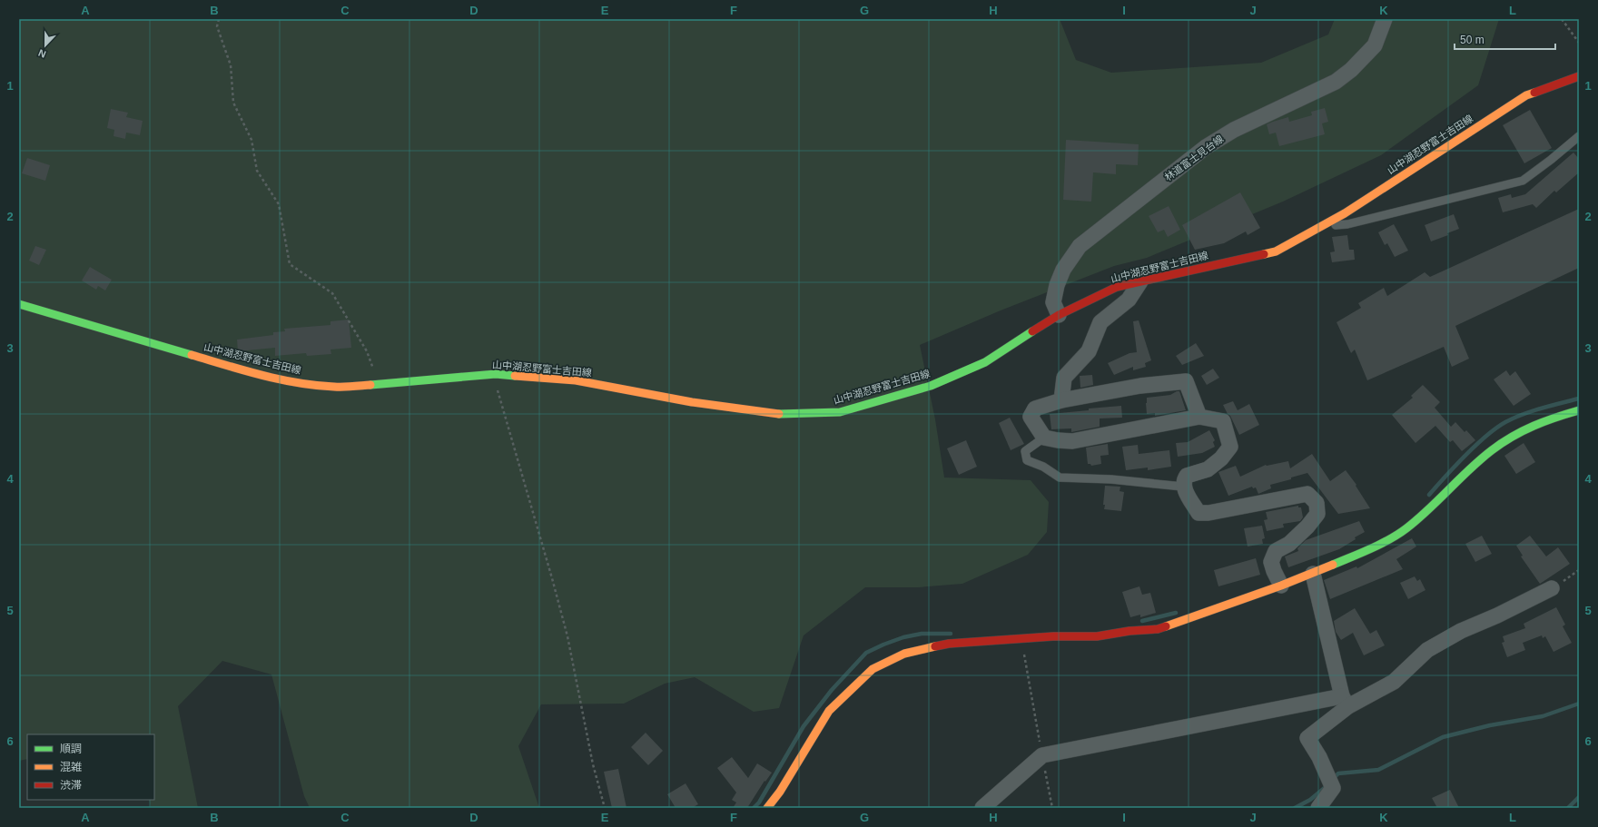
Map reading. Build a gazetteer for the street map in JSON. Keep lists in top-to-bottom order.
{
  "streets": {
    "main road": ["山中湖忍野富士吉田線"],
    "street": ["林道富士見台線"]
  },
  "crossings": [
    ["山中湖忍野富士吉田線", "林道富士見台線"]
  ],
  "legend": ["順調", "混雑", "渋滞"],
  "scale_bar": "50 m",
  "north": "bottom",
  "grid": {
    "columns": [
      "A",
      "B",
      "C",
      "D",
      "E",
      "F",
      "G",
      "H",
      "I",
      "J",
      "K",
      "L"
    ],
    "rows": [
      "1",
      "2",
      "3",
      "4",
      "5",
      "6"
    ]
  }
}
